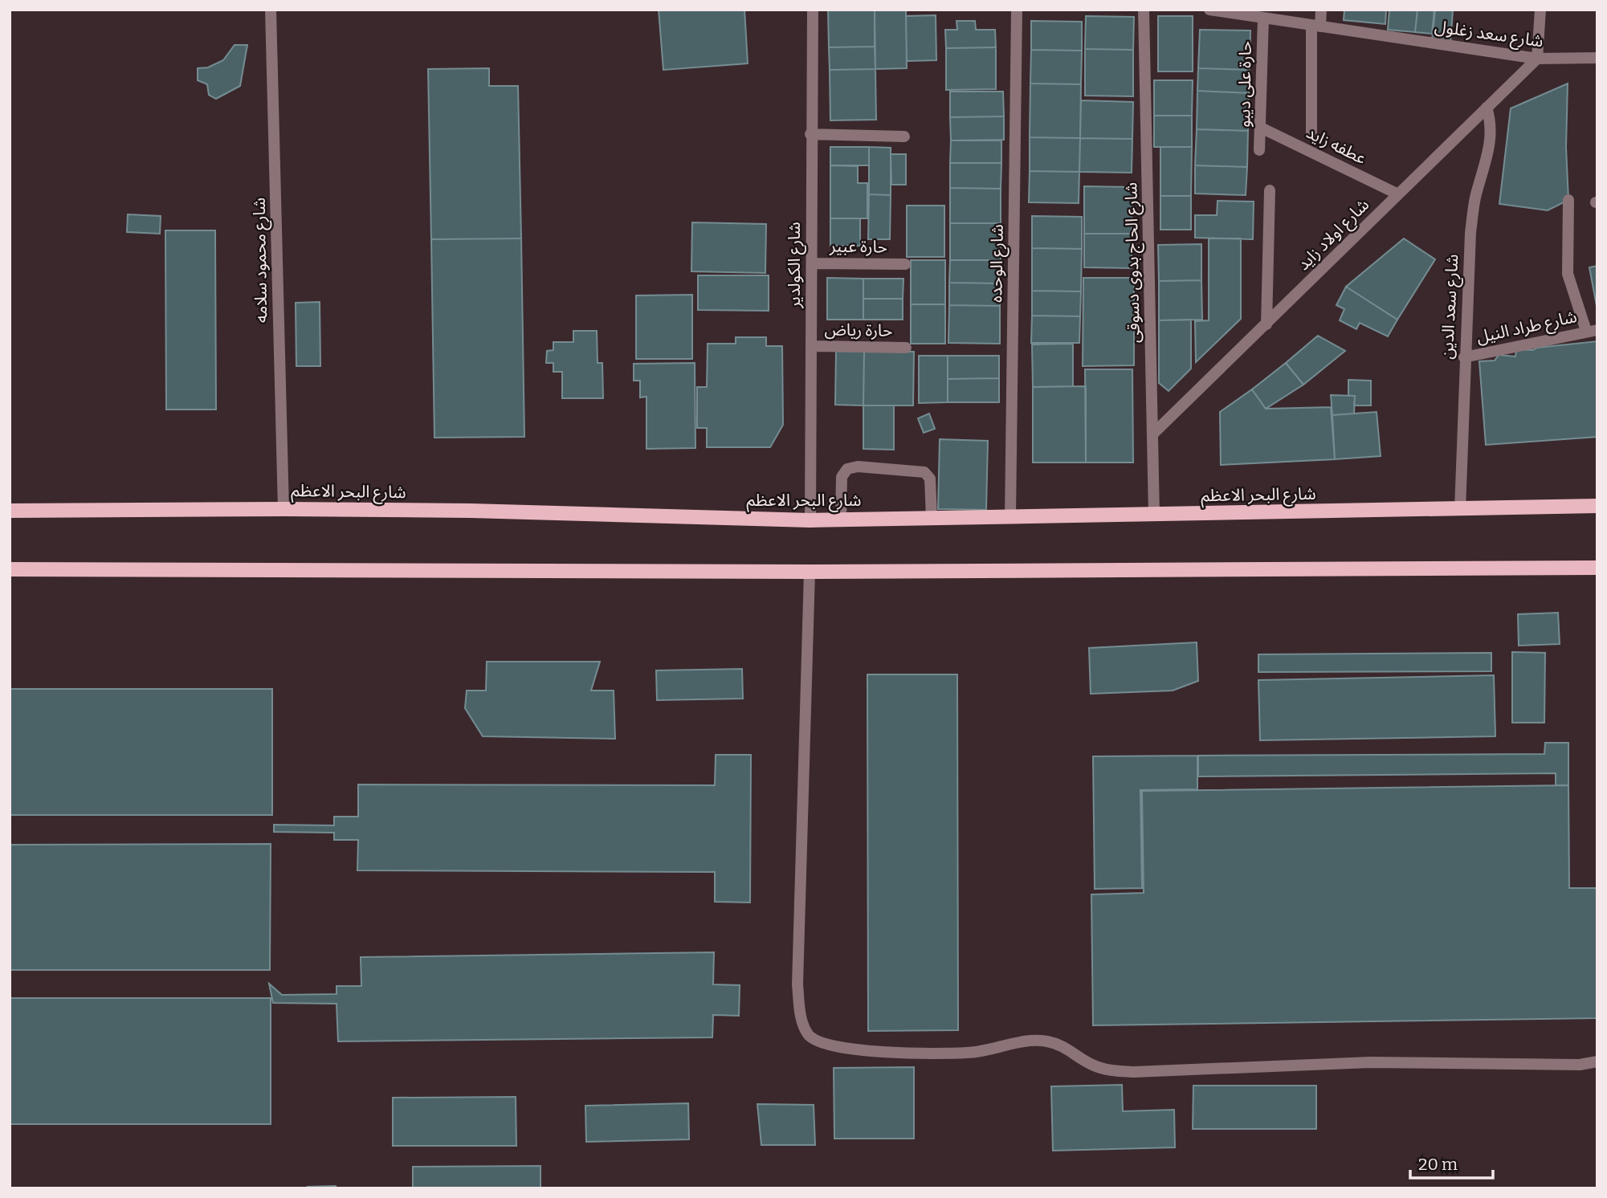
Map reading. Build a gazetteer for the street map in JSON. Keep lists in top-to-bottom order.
{
  "streets": {
    "main road": ["شارع البحر الاعظم"],
    "street": [
      "شارع سعد زغلول",
      "حارة على ديبو",
      "عطفه زايد",
      "شارع اولاد زايد",
      "حارة عبير",
      "شارع محمود سلامه",
      "شارع الحاج بدوى دسوقى",
      "شارع الوحده",
      "شارع الكولدير",
      "شارع سعد الدين",
      "شارع طراد النيل",
      "حارة رياض"
    ]
  },
  "crossings": [
    ["شارع سعد زغلول", "حارة على ديبو"],
    ["شارع سعد زغلول", "شارع اولاد زايد"],
    ["حارة على ديبو", "عطفه زايد"],
    ["عطفه زايد", "شارع اولاد زايد"],
    ["شارع اولاد زايد", "شارع الحاج بدوى دسوقى"],
    ["شارع اولاد زايد", "شارع سعد الدين"],
    ["حارة عبير", "شارع الكولدير"],
    ["شارع محمود سلامه", "شارع البحر الاعظم"],
    ["شارع الحاج بدوى دسوقى", "شارع البحر الاعظم"],
    ["شارع الوحده", "شارع البحر الاعظم"],
    ["شارع الكولدير", "حارة رياض"],
    ["شارع الكولدير", "شارع البحر الاعظم"],
    ["شارع سعد الدين", "شارع طراد النيل"],
    ["شارع سعد الدين", "شارع البحر الاعظم"]
  ],
  "scale_bar": "20 m"
}
